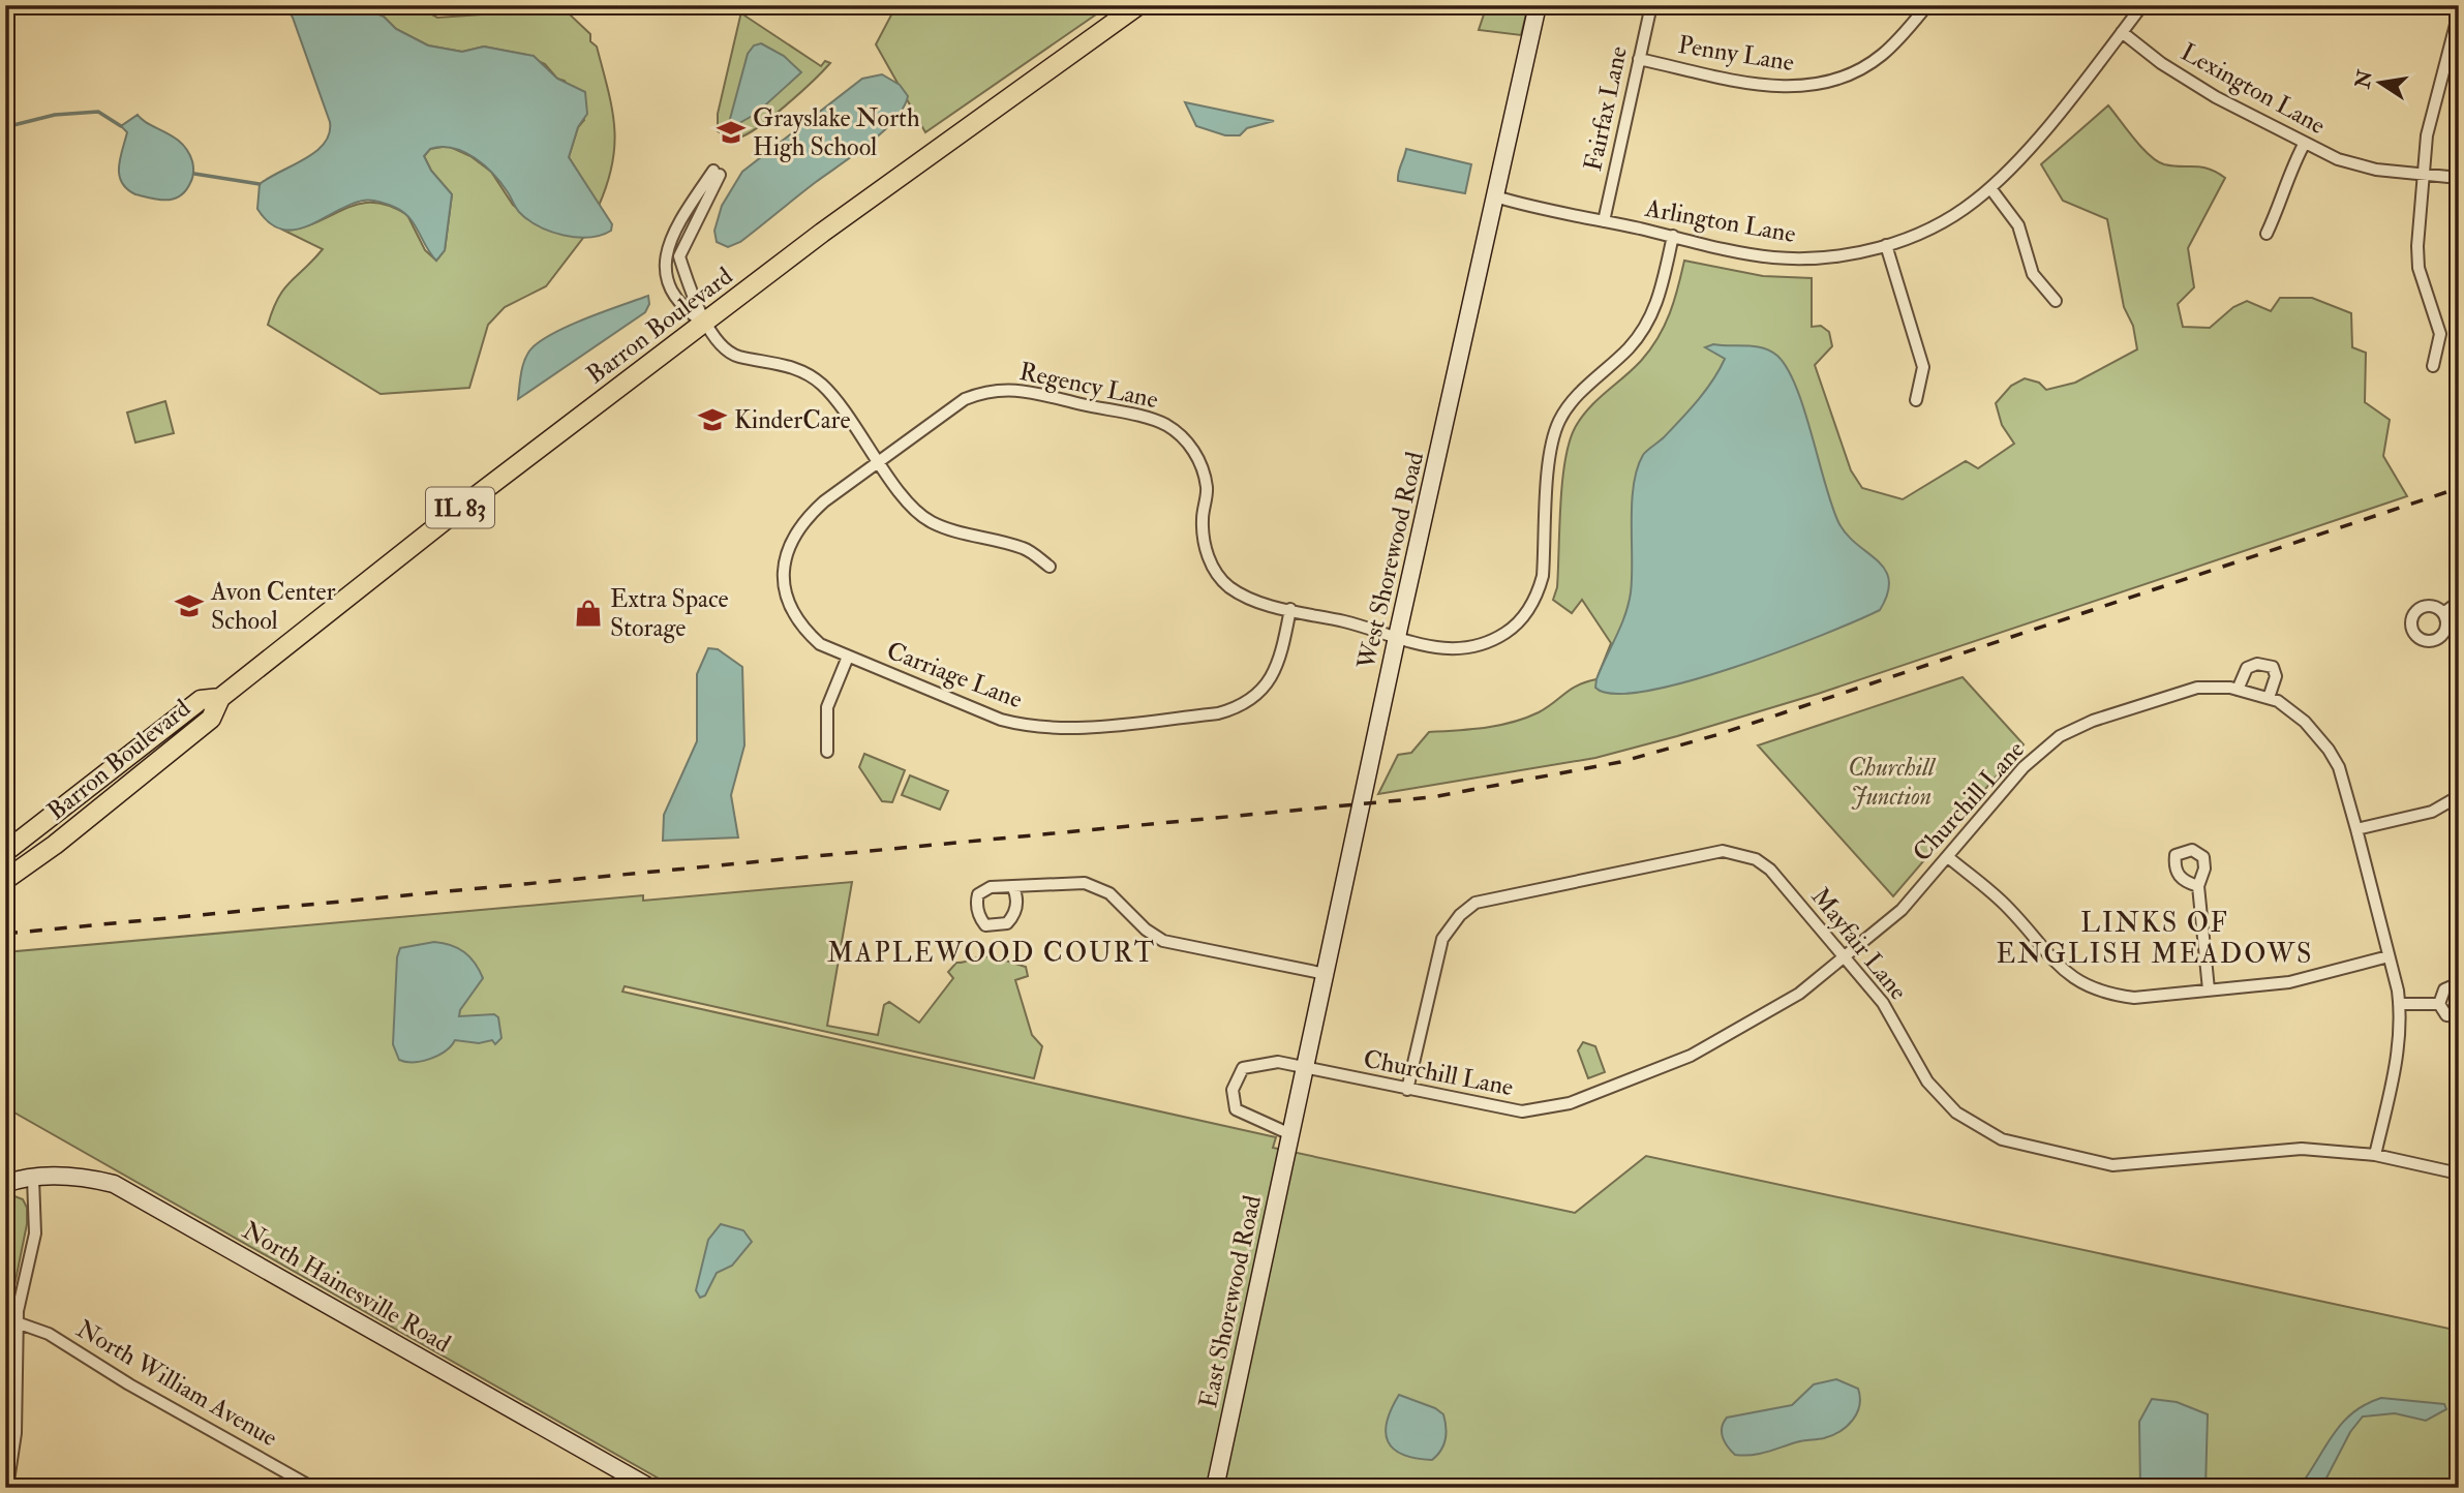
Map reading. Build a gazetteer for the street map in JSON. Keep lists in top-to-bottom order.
{
  "streets": {
    "main road": [
      "Barron Boulevard",
      "IL 83",
      "West Shorewood Road",
      "North Hainesville Road",
      "East Shorewood Road"
    ],
    "street": [
      "Penny Lane",
      "Lexington Lane",
      "Fairfax Lane",
      "Arlington Lane",
      "Regency Lane",
      "Carriage Lane",
      "Churchill Lane",
      "Mayfair Lane",
      "North William Avenue"
    ]
  },
  "crossings": [
    ["Penny Lane", "Fairfax Lane"],
    ["Lexington Lane", "Arlington Lane"],
    ["Fairfax Lane", "Arlington Lane"],
    ["Arlington Lane", "Regency Lane"],
    ["Arlington Lane", "West Shorewood Road"],
    ["Regency Lane", "West Shorewood Road"],
    ["Regency Lane", "Carriage Lane"],
    ["West Shorewood Road", "Churchill Lane"],
    ["West Shorewood Road", "East Shorewood Road"],
    ["Churchill Lane", "Mayfair Lane"],
    ["Churchill Lane", "East Shorewood Road"]
  ],
  "districts": ["LINKS OF ENGLISH MEADOWS", "MAPLEWOOD COURT"],
  "parks": ["Churchill Junction"],
  "places": {
    "school or university": ["Grayslake North High School", "KinderCare", "Avon Center School"],
    "shop": ["Extra Space Storage"]
  },
  "north": "left"
}
